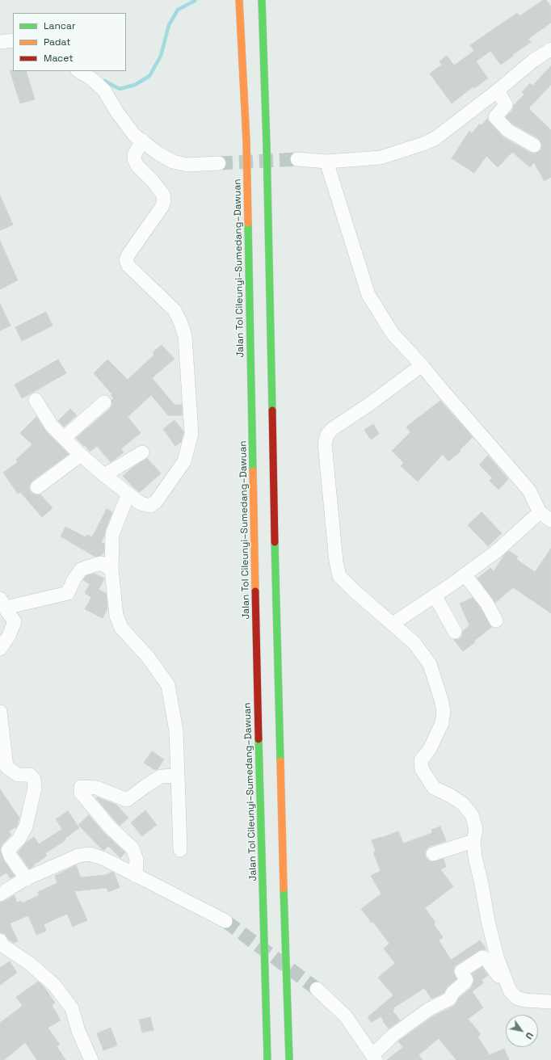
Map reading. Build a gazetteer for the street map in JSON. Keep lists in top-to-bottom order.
{
  "streets": {
    "highway": ["Jalan Tol Cileunyi–Sumedang–Dawuan"]
  },
  "legend": ["Lancar", "Padat", "Macet"],
  "north": "bottom right"
}
